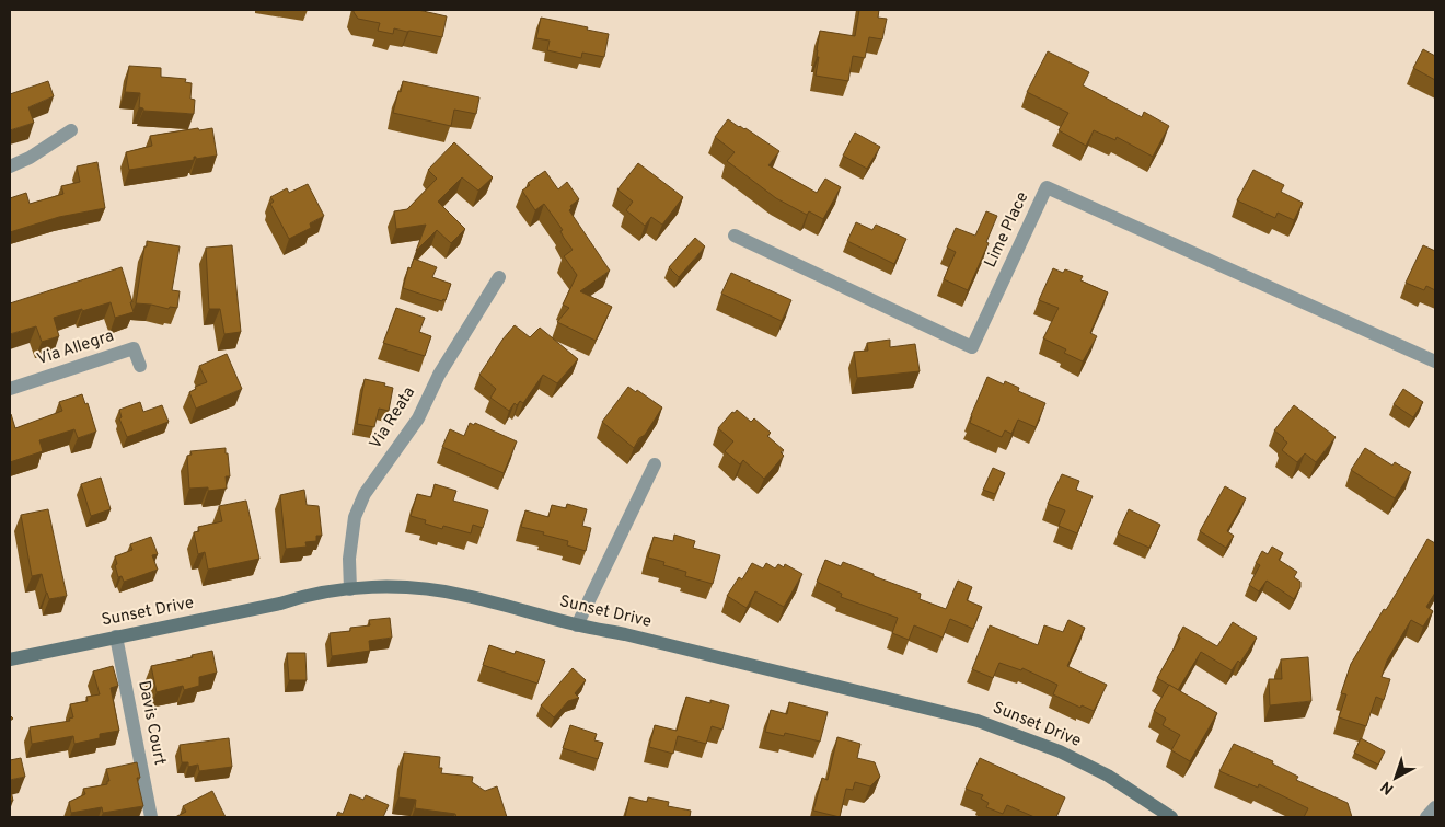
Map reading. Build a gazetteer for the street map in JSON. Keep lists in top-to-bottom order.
{
  "streets": {
    "main road": ["Sunset Drive"],
    "street": [
      "Lime Place",
      "Via Allegra",
      "Via Reata",
      "Davis Court"
    ]
  },
  "crossings": [
    ["Via Reata", "Sunset Drive"],
    ["Sunset Drive", "Davis Court"]
  ],
  "north": "bottom left"
}
